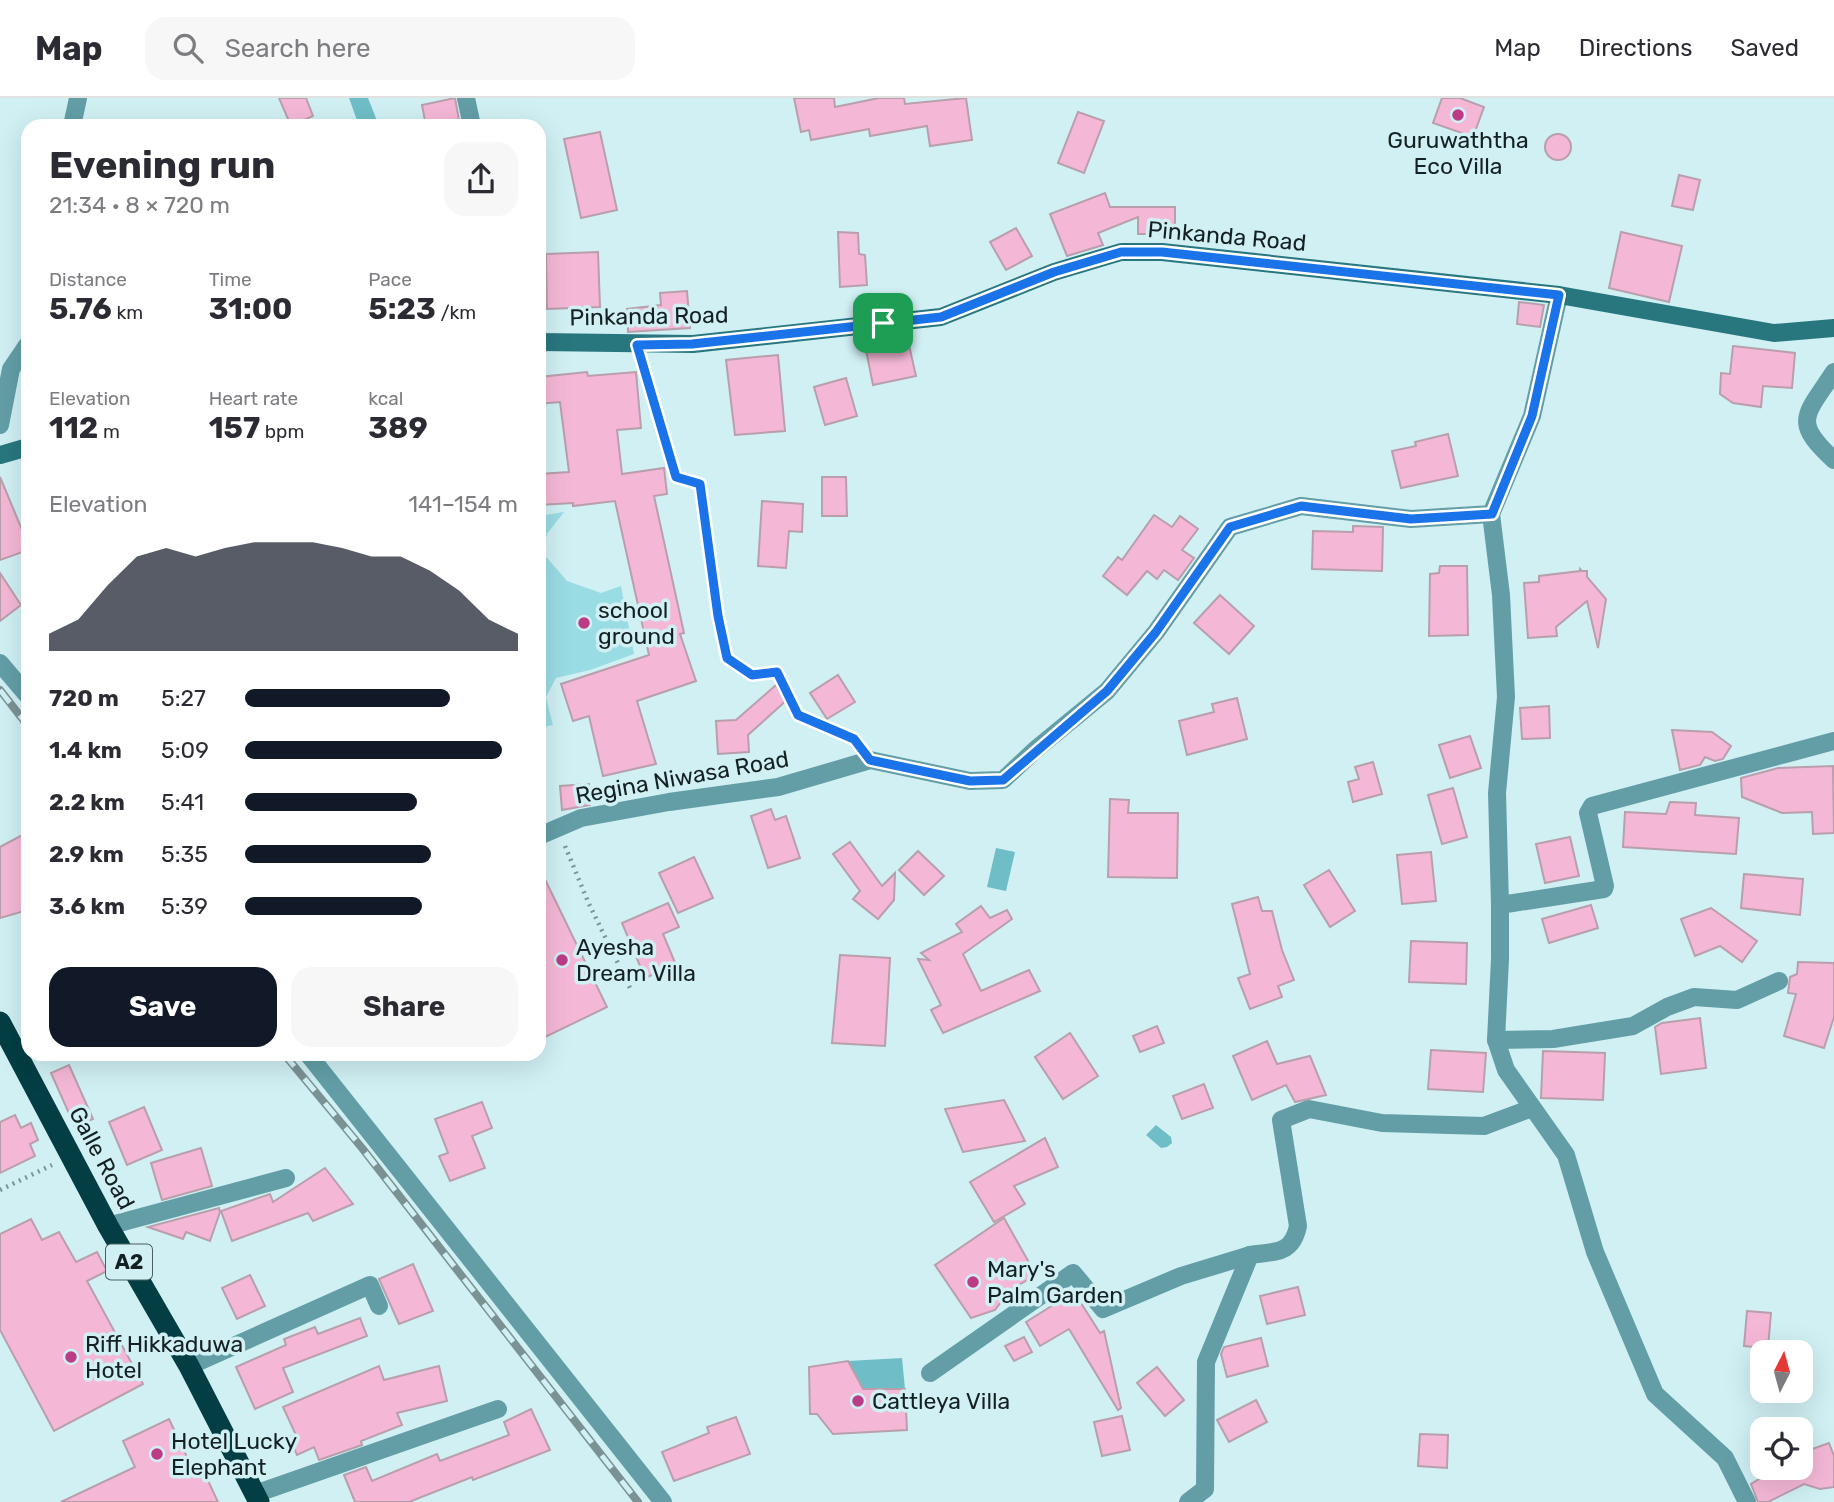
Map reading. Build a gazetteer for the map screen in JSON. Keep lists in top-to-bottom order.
{
  "streets": {
    "highway": ["Galle Road", "A2"],
    "street": ["Pinkanda Road", "Regina Niwasa Road"]
  },
  "places": [
    "Guruwaththa Eco Villa",
    "school ground",
    "Ayesha Dream Villa",
    "Mary's Palm Garden",
    "Riff Hikkaduwa Hotel",
    "Cattleya Villa",
    "Hotel Lucky Elephant"
  ],
  "north": "top",
  "page": {
    "header": "Map",
    "search": "Search here",
    "nav": ["Map", "Directions", "Saved"],
    "heading": ["Evening run", "21:34 · 8 × 720 m"],
    "stats": [
      ["Distance", "5.76 km"],
      ["Time", "31:00"],
      ["Pace", "5:23 /km"],
      ["Elevation", "112 m"],
      ["Heart rate", "157 bpm"],
      ["kcal", "389"]
    ],
    "chart": ["Elevation", "141–154 m"],
    "list": [
      {
        "name": "720 m",
        "note": "5:27"
      },
      {
        "name": "1.4 km",
        "note": "5:09"
      },
      {
        "name": "2.2 km",
        "note": "5:41"
      },
      {
        "name": "2.9 km",
        "note": "5:35"
      },
      {
        "name": "3.6 km",
        "note": "5:39"
      }
    ],
    "buttons": ["Save", "Share"]
  }
}
